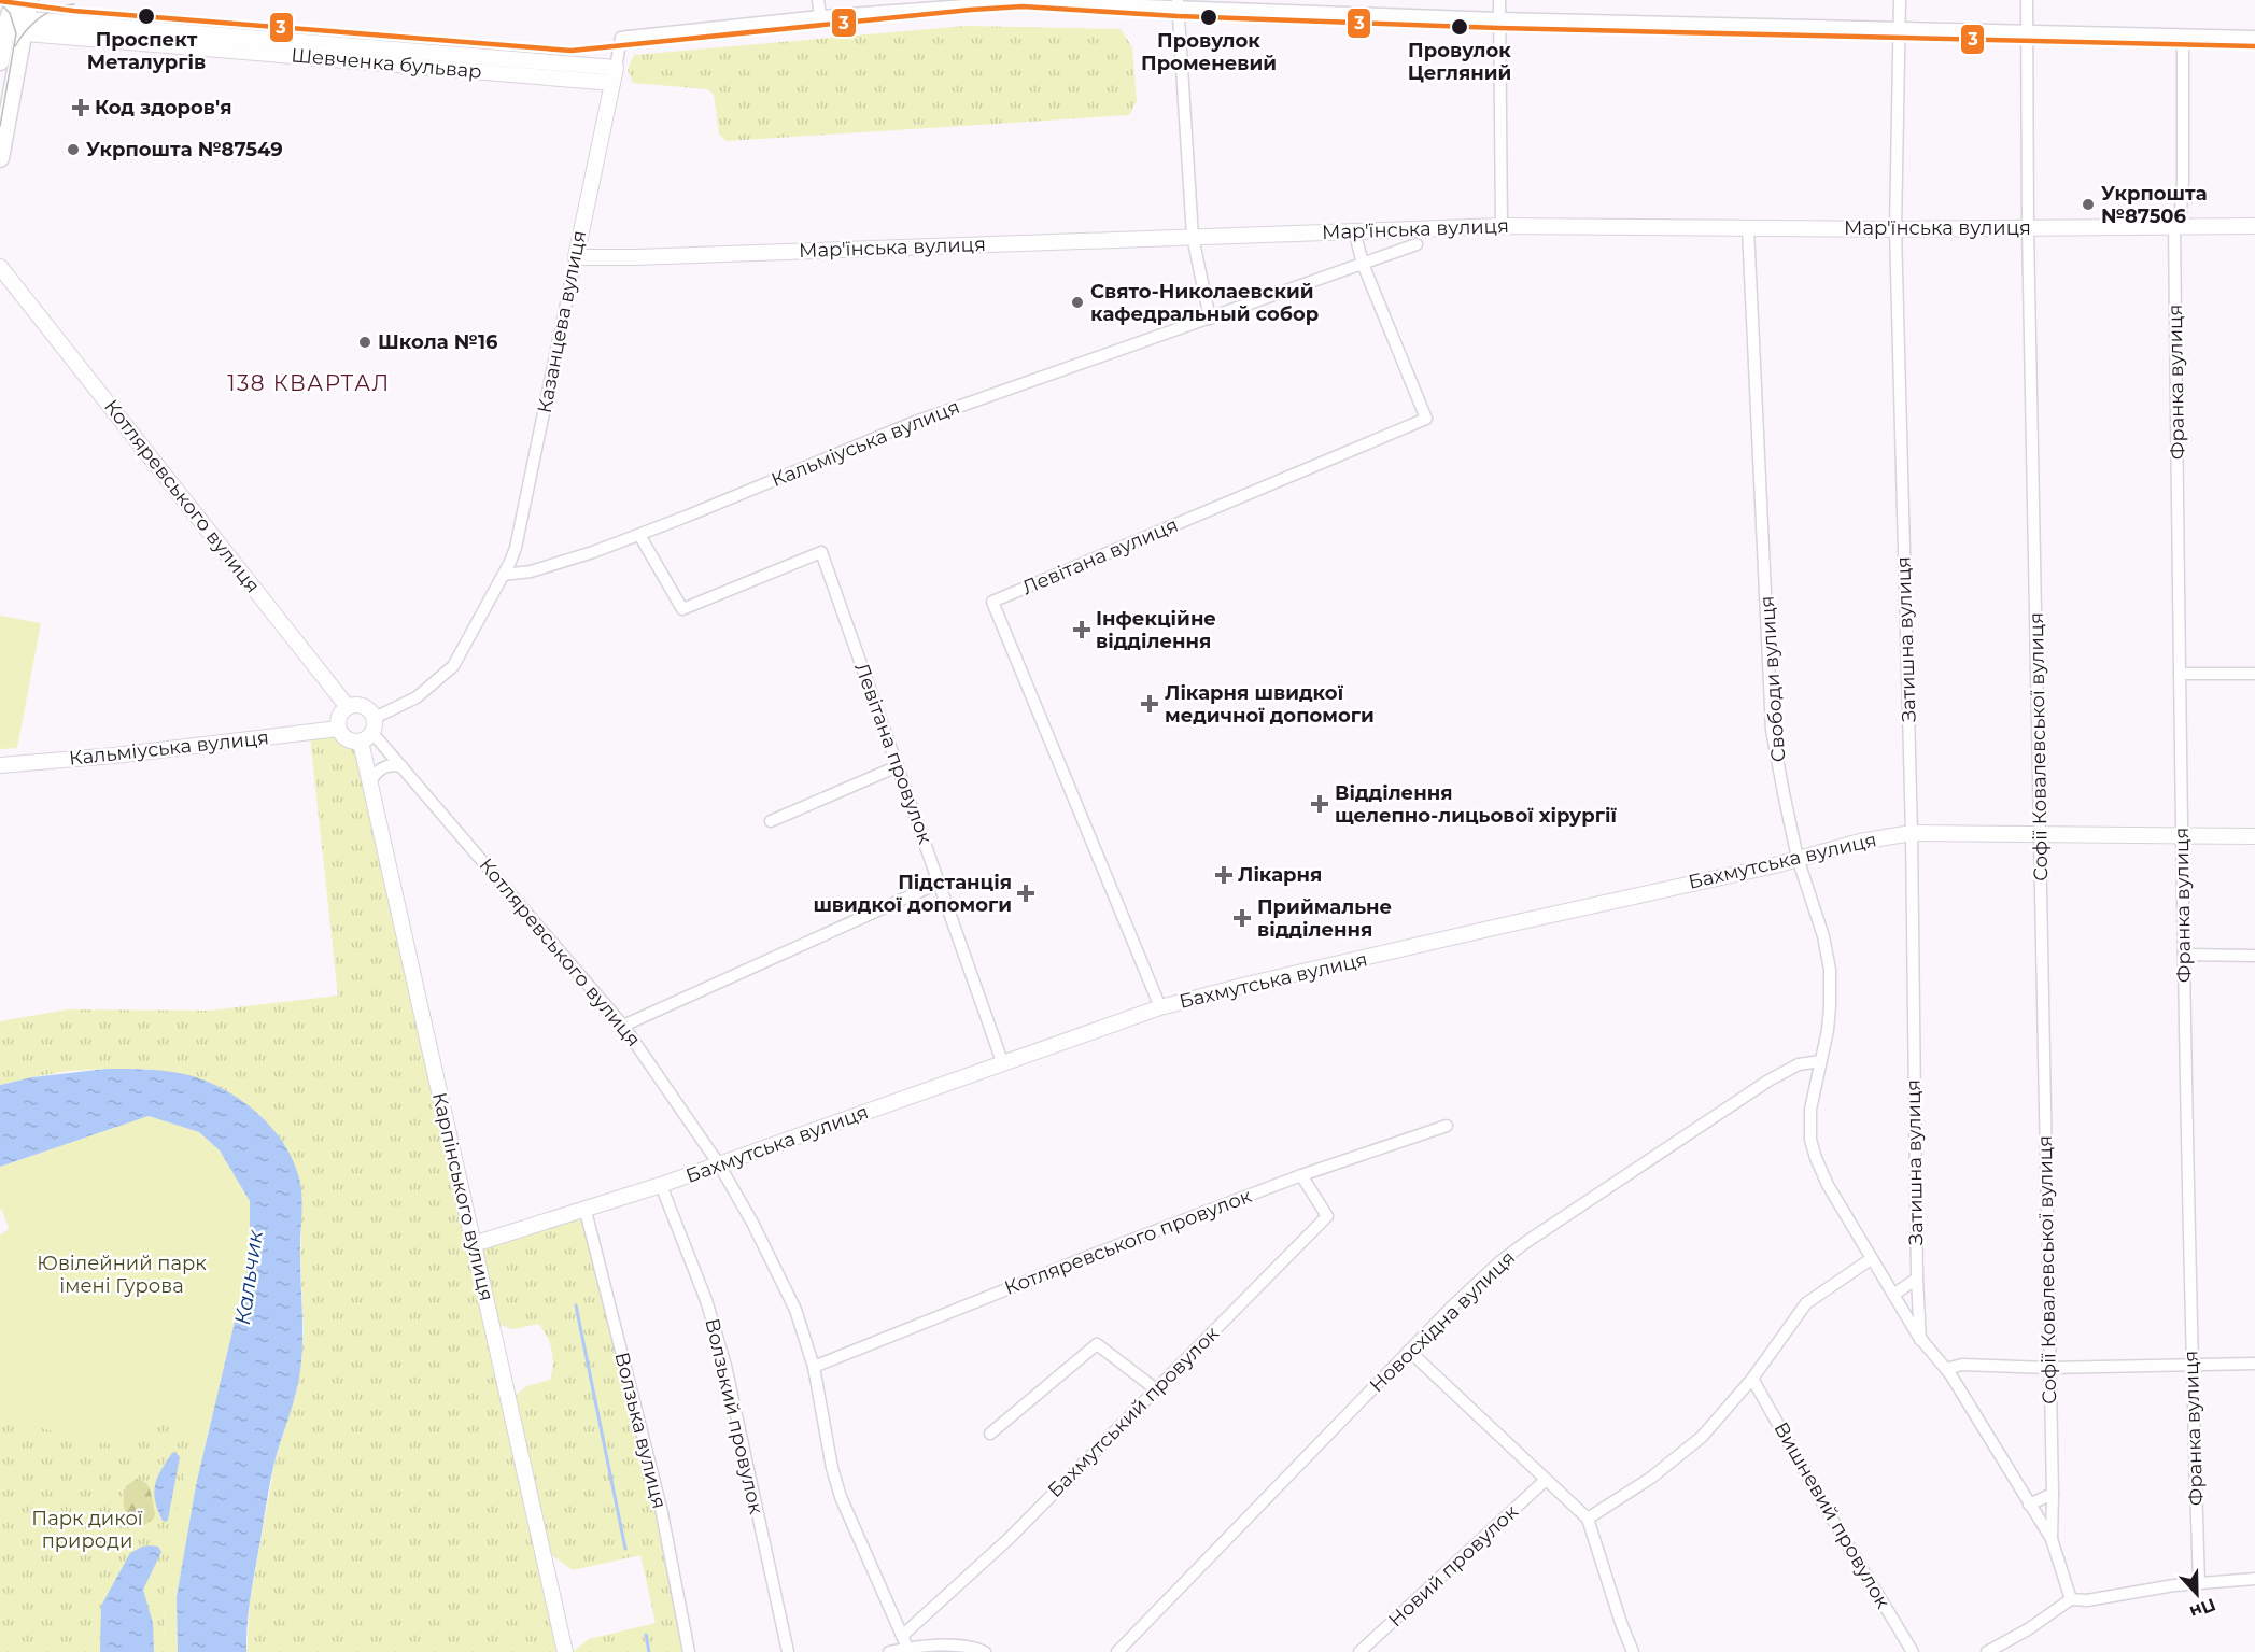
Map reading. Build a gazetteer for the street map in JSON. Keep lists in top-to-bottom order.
{
  "streets": {
    "street": [
      "Шевченка бульвар",
      "Мар'їнська вулиця",
      "Казанцева вулиця",
      "Франка вулиця",
      "Кальміуська вулиця",
      "Котляревського вулиця",
      "Левітана вулиця",
      "Затишна вулиця",
      "Свободи вулиця",
      "Софії Ковалевської вулиця",
      "Левітана провулок",
      "Бахмутська вулиця",
      "Карпінського вулиця",
      "Котляревського провулок",
      "Новосхідна вулиця",
      "Бахмутський провулок",
      "Волзький провулок",
      "Волзька вулиця",
      "Вишневий провулок",
      "Новий провулок"
    ]
  },
  "crossings": [
    ["Шевченка бульвар", "Казанцева вулиця"],
    ["Мар'їнська вулиця", "Казанцева вулиця"],
    ["Мар'їнська вулиця", "Франка вулиця"],
    ["Мар'їнська вулиця", "Левітана вулиця"],
    ["Мар'їнська вулиця", "Затишна вулиця"],
    ["Мар'їнська вулиця", "Свободи вулиця"],
    ["Мар'їнська вулиця", "Софії Ковалевської вулиця"],
    ["Казанцева вулиця", "Кальміуська вулиця"],
    ["Франка вулиця", "Бахмутська вулиця"],
    ["Кальміуська вулиця", "Котляревського вулиця"],
    ["Кальміуська вулиця", "Левітана вулиця"],
    ["Кальміуська вулиця", "Левітана провулок"],
    ["Кальміуська вулиця", "Карпінського вулиця"],
    ["Котляревського вулиця", "Бахмутська вулиця"],
    ["Котляревського вулиця", "Карпінського вулиця"],
    ["Котляревського вулиця", "Котляревського провулок"],
    ["Котляревського вулиця", "Бахмутський провулок"],
    ["Левітана вулиця", "Бахмутська вулиця"],
    ["Затишна вулиця", "Бахмутська вулиця"],
    ["Свободи вулиця", "Бахмутська вулиця"],
    ["Свободи вулиця", "Новосхідна вулиця"],
    ["Софії Ковалевської вулиця", "Бахмутська вулиця"],
    ["Левітана провулок", "Бахмутська вулиця"],
    ["Бахмутська вулиця", "Карпінського вулиця"],
    ["Бахмутська вулиця", "Волзький провулок"],
    ["Бахмутська вулиця", "Волзька вулиця"],
    ["Котляревського провулок", "Бахмутський провулок"]
  ],
  "districts": ["138 КВАРТАЛ"],
  "water": ["Кальчик"],
  "parks": ["Ювілейний парк імені Гурова", "Парк дикої природи"],
  "places": {
    "other": [
      "Проспект Металургів",
      "Провулок Променевий",
      "Провулок Цегляний",
      "Укрпошта №87549",
      "Укрпошта №87506",
      "Свято-Николаевский кафедральный собор",
      "Школа №16"
    ],
    "health": [
      "Код здоров'я",
      "Інфекційне відділення",
      "Лікарня швидкої медичної допомоги",
      "Відділення щелепно-лицьової хірургії",
      "Лікарня",
      "Підстанція швидкої допомоги",
      "Приймальне відділення"
    ]
  },
  "lines": ["transit line 3"],
  "north": "bottom"
}
